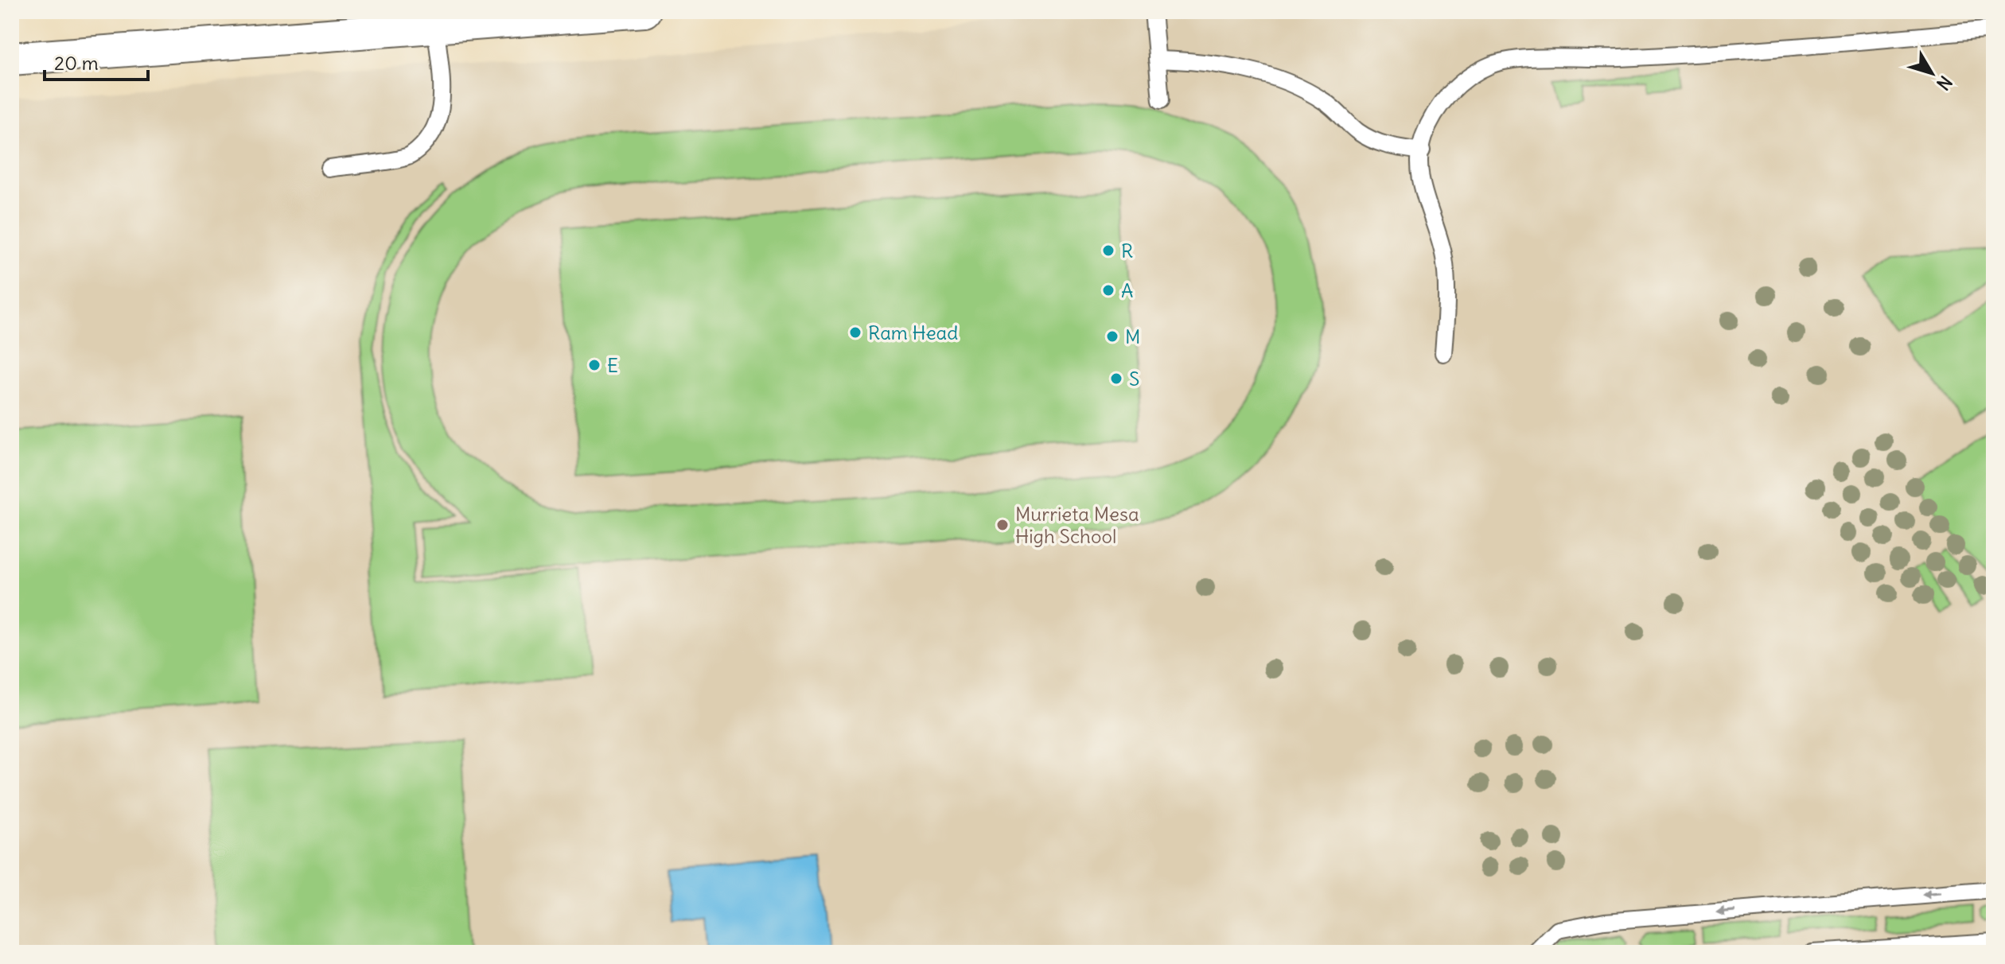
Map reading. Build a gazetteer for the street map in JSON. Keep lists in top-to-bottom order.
{
  "places": [
    "R",
    "A",
    "Ram Head",
    "M",
    "E",
    "S",
    "Murrieta Mesa High School"
  ],
  "scale_bar": "20 m",
  "north": "bottom right"
}
